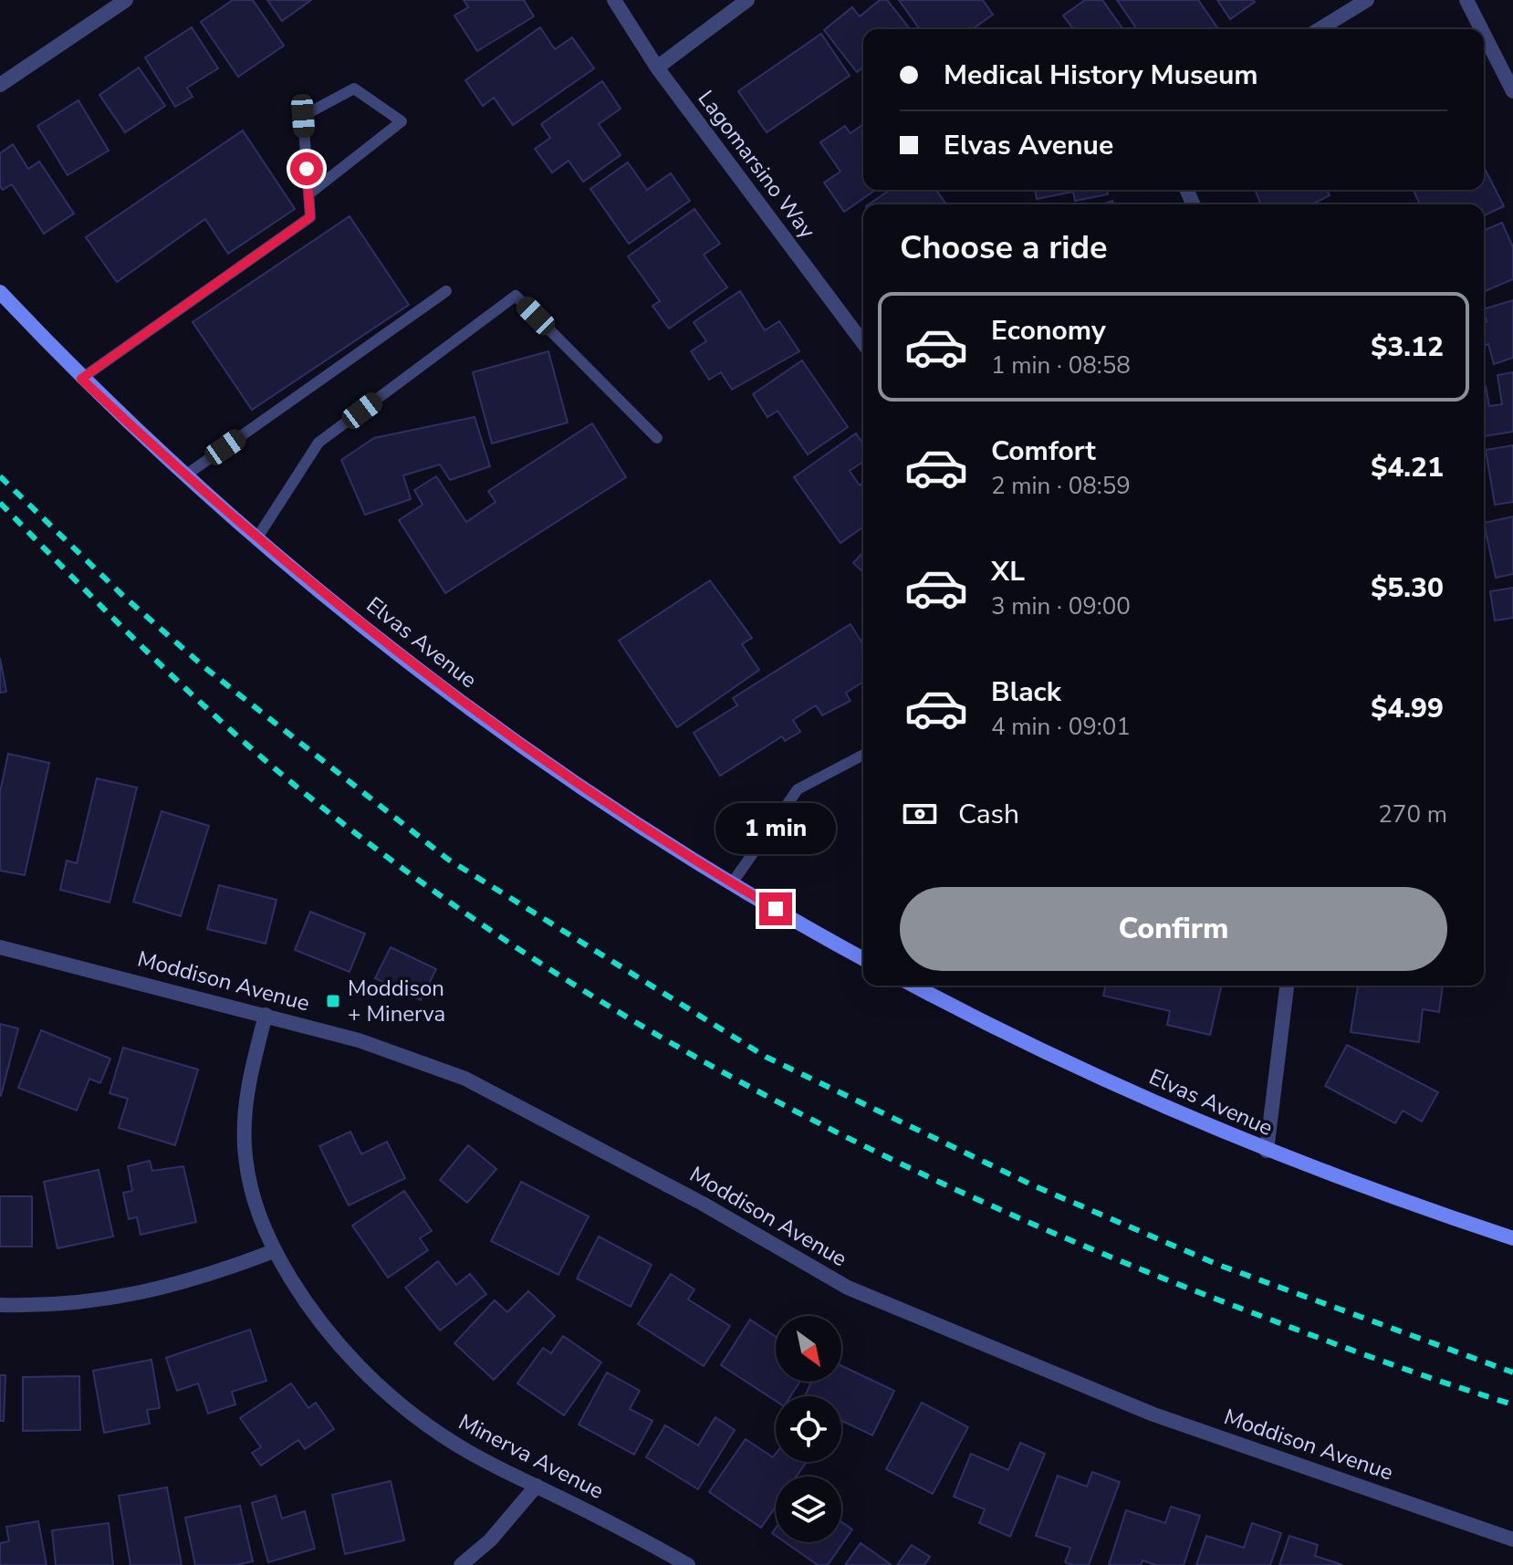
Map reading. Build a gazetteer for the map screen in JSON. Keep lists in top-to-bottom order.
{
  "streets": {
    "street": [
      "Lagomarsino Way",
      "Elvas Avenue",
      "Moddison Avenue",
      "Minerva Avenue"
    ]
  },
  "crossings": [
    ["Moddison Avenue", "Minerva Avenue"]
  ],
  "places": {
    "transit": ["Moddison + Minerva"]
  },
  "north": "bottom right",
  "page": {
    "banner": ["Medical History Museum", "Elvas Avenue"],
    "heading": "Choose a ride",
    "list": [
      {
        "name": "Economy",
        "note": "1 min · 08:58",
        "value": "$3.12"
      },
      {
        "name": "Comfort",
        "note": "2 min · 08:59",
        "value": "$4.21"
      },
      {
        "name": "XL",
        "note": "3 min · 09:00",
        "value": "$5.30"
      },
      {
        "name": "Black",
        "note": "4 min · 09:01",
        "value": "$4.99"
      }
    ],
    "pay": ["Cash", "270 m"],
    "bubble": "1 min",
    "buttons": "Confirm"
  }
}
